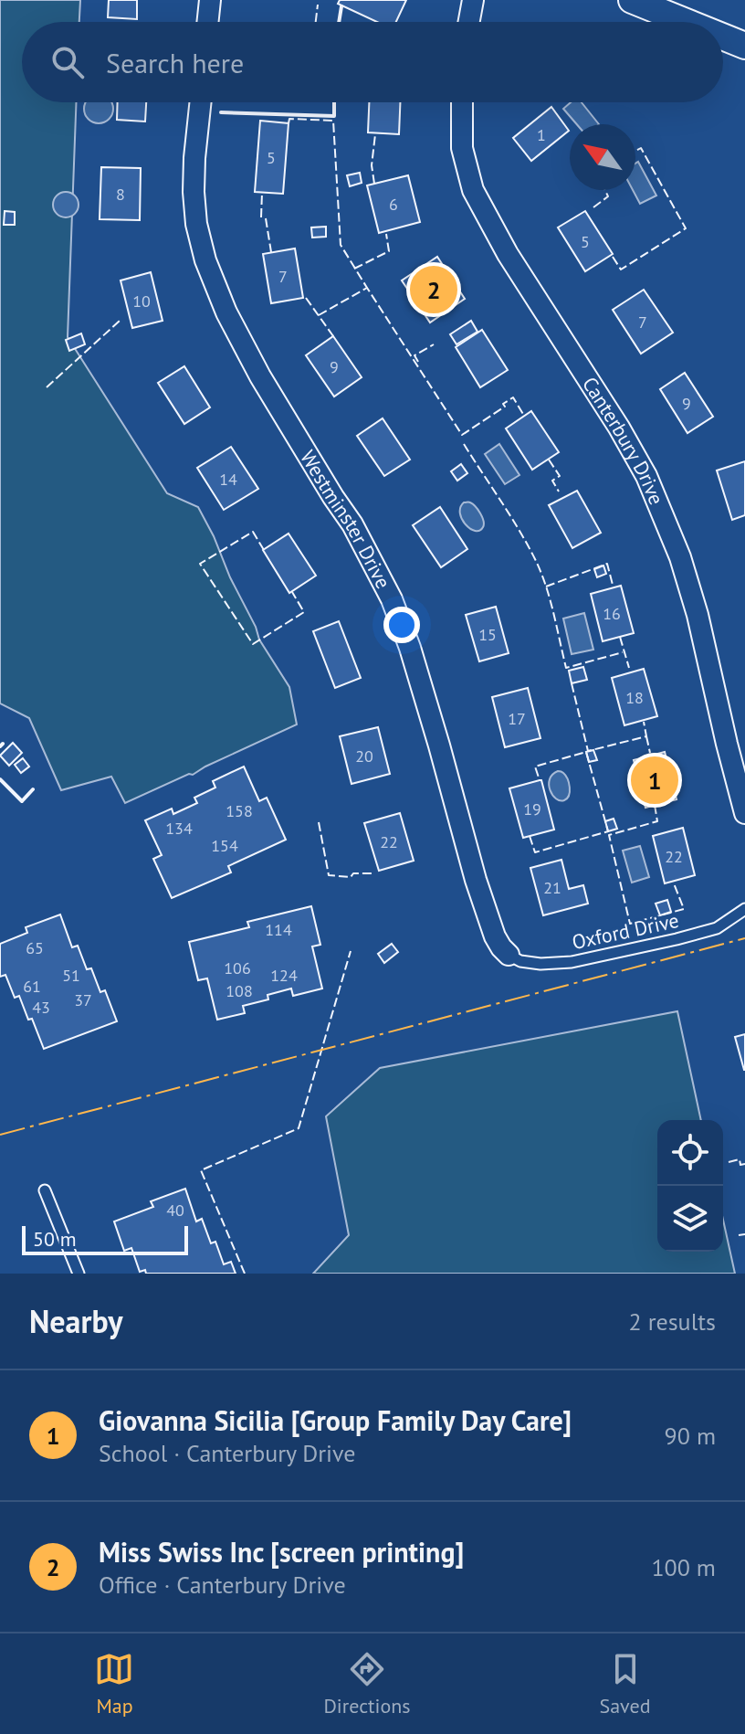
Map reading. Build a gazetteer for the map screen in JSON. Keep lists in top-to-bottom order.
{
  "streets": {
    "street": ["Canterbury Drive", "Westminster Drive"],
    "lane": ["Oxford Drive"]
  },
  "crossings": [
    ["Westminster Drive", "Oxford Drive"]
  ],
  "house_numbers": [
    "1",
    "5",
    "8",
    "6",
    "5",
    "7",
    "10",
    "7",
    "9",
    "9",
    "14",
    "16",
    "15",
    "18",
    "17",
    "20",
    "19",
    "158",
    "134",
    "22",
    "154",
    "22",
    "21",
    "114",
    "65",
    "106",
    "51",
    "124",
    "61",
    "108",
    "37",
    "43",
    "40"
  ],
  "scale_bar": "50 m",
  "north": "top left",
  "page": {
    "search": "Search here",
    "pins": ["2", "1"],
    "scale": "50 m",
    "heading": ["Nearby", "2 results"],
    "list": [
      {
        "mark": "1",
        "name": "Giovanna Sicilia [Group Family Day Care]",
        "note": "School · Canterbury Drive",
        "value": "90 m"
      },
      {
        "mark": "2",
        "name": "Miss Swiss Inc [screen printing]",
        "note": "Office · Canterbury Drive",
        "value": "100 m"
      }
    ],
    "nav": ["Map", "Directions", "Saved"]
  }
}
